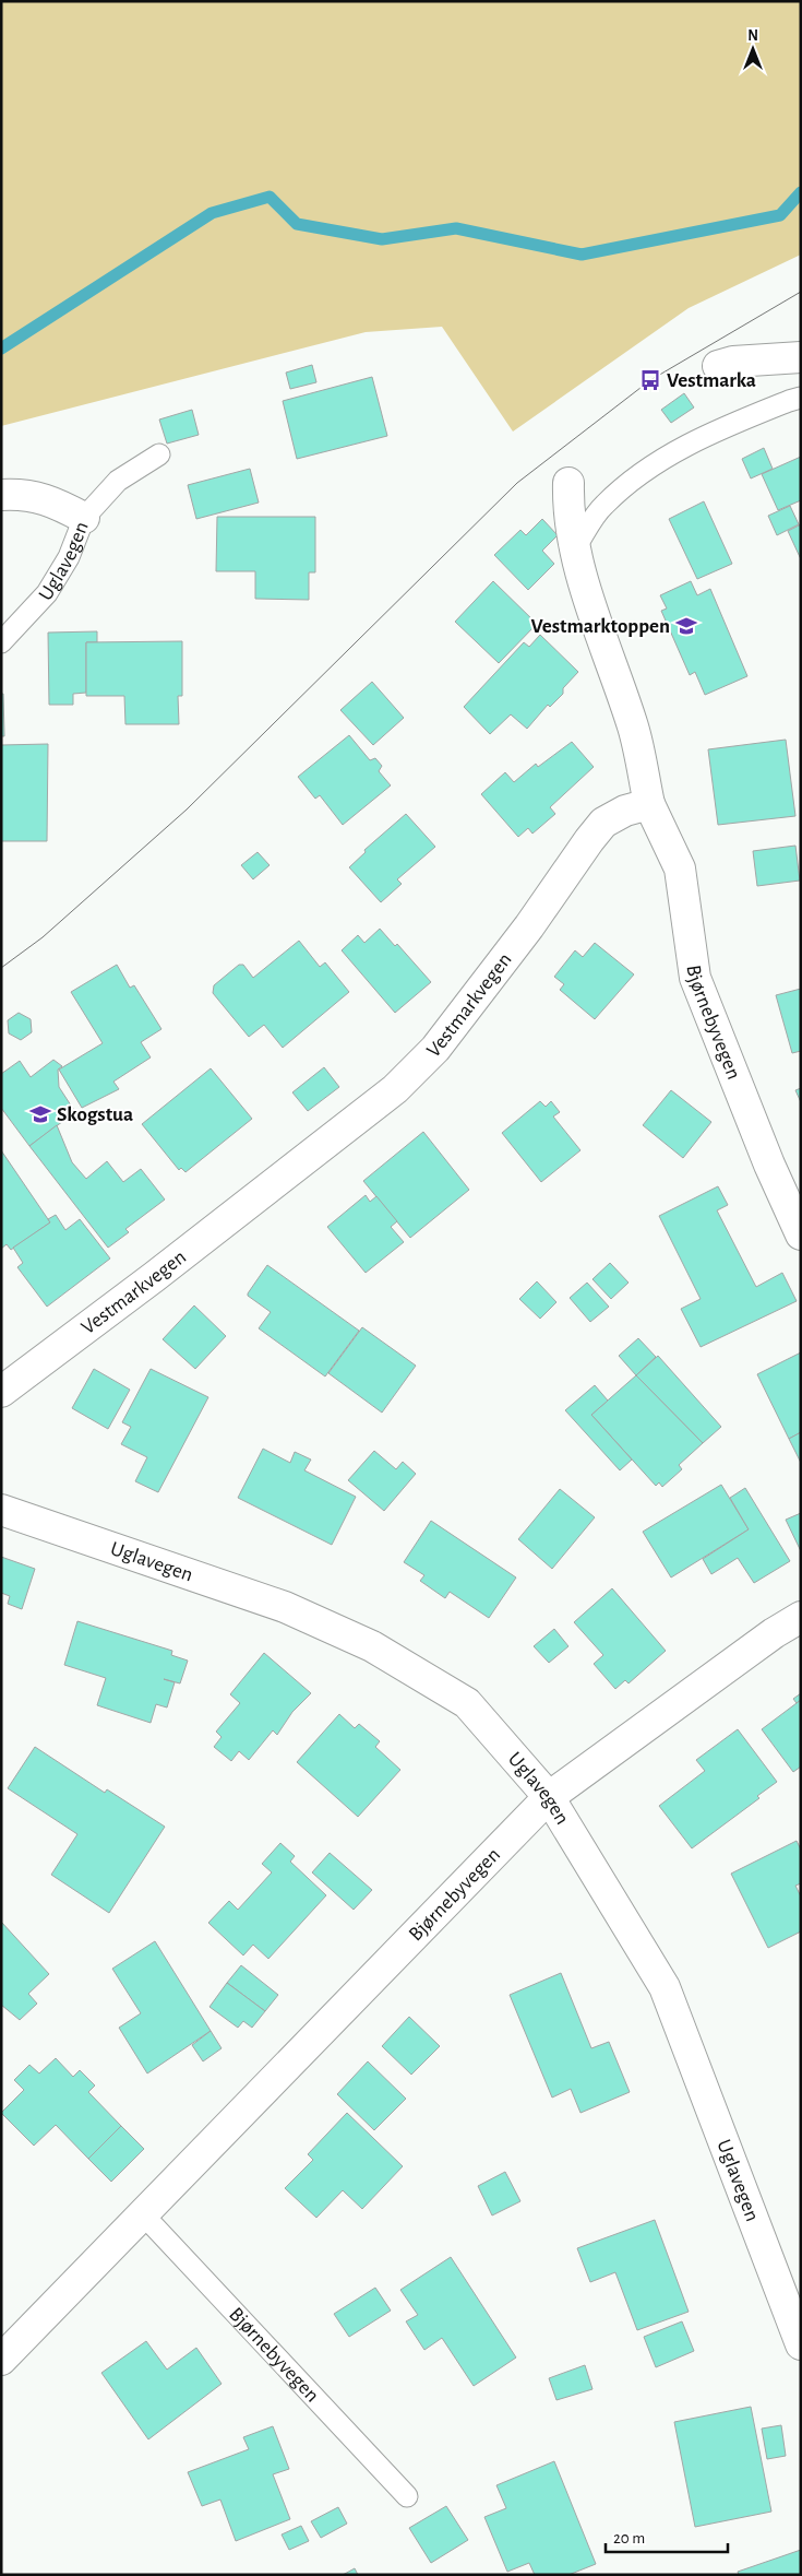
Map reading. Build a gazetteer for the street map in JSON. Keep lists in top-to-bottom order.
{
  "streets": {
    "street": ["Uglavegen", "Vestmarkvegen", "Bjørnebyvegen"]
  },
  "crossings": [
    ["Uglavegen", "Bjørnebyvegen"],
    ["Vestmarkvegen", "Bjørnebyvegen"]
  ],
  "places": {
    "bus stop": ["Vestmarka"],
    "school or university": ["Vestmarktoppen", "Skogstua"]
  },
  "scale_bar": "20 m",
  "north": "top"
}
